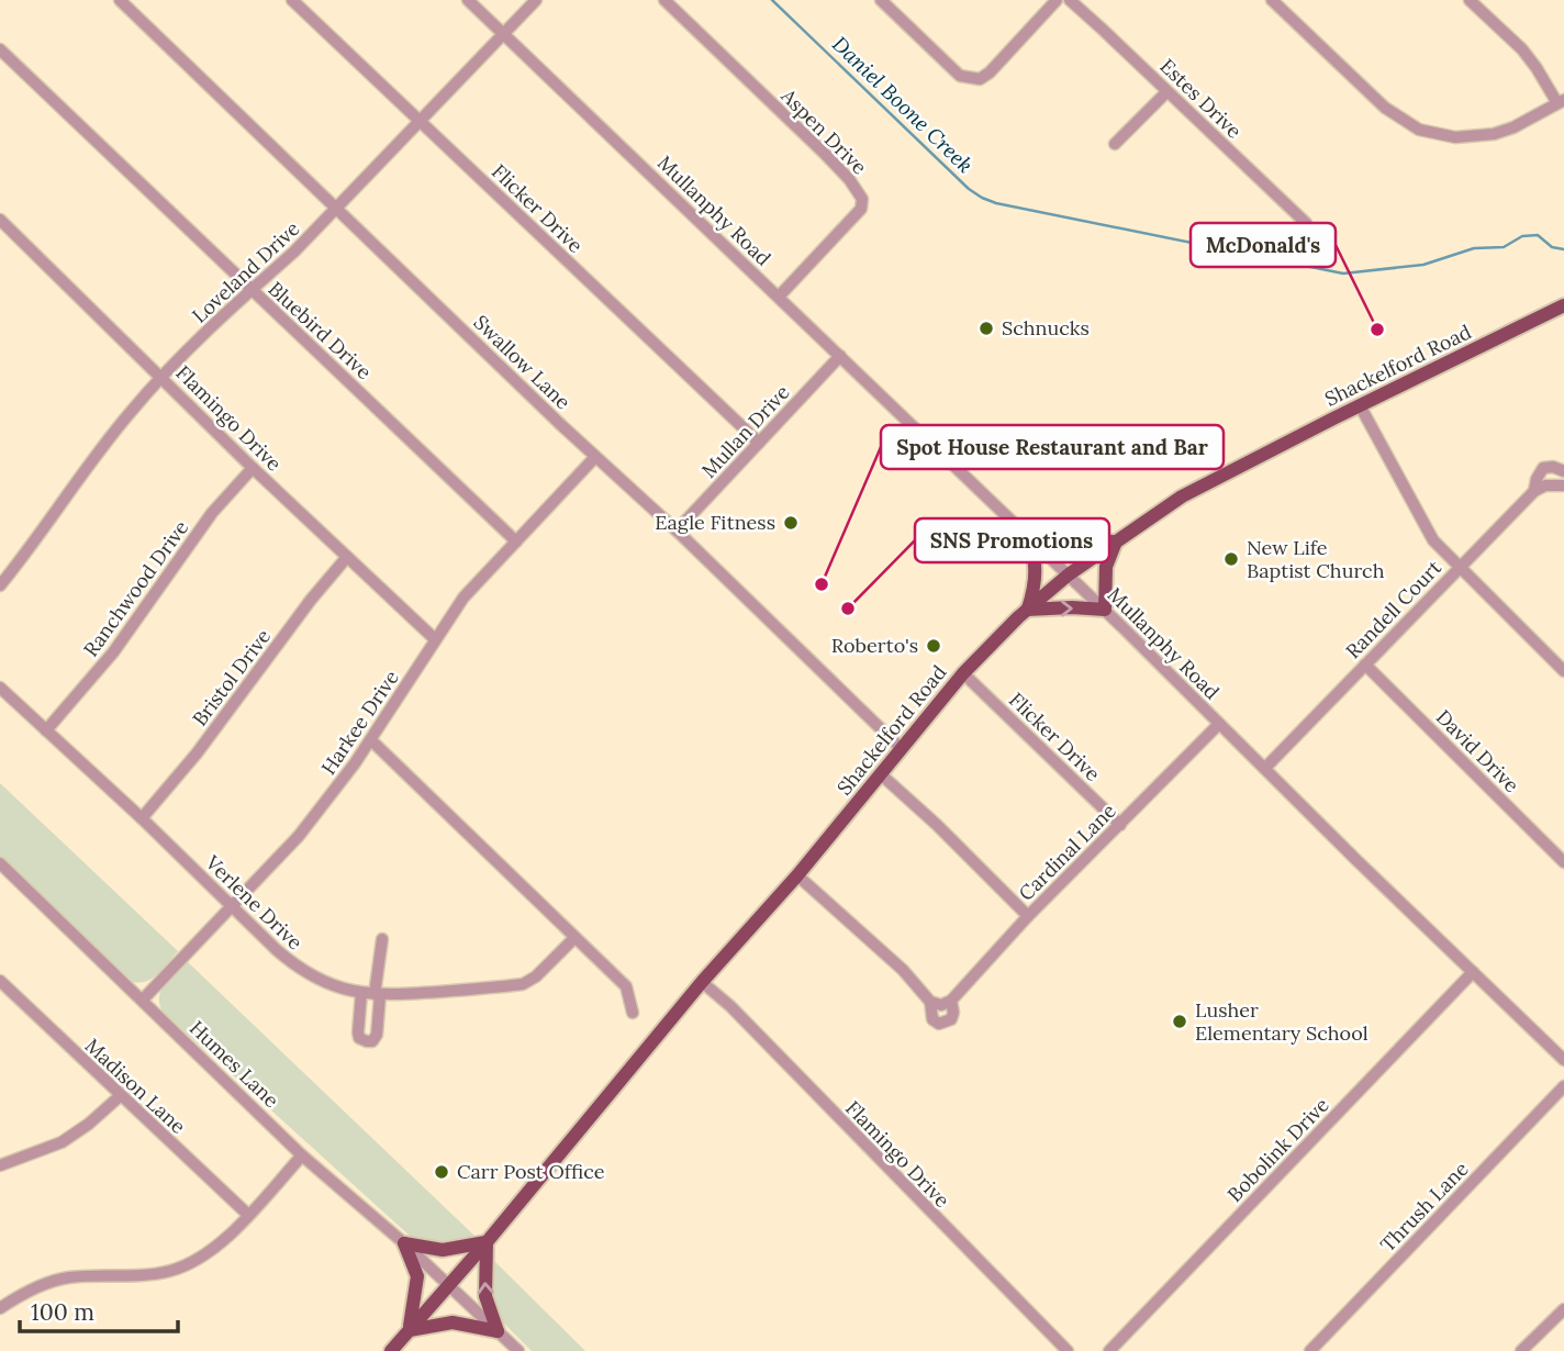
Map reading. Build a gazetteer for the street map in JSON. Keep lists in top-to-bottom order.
{
  "streets": {
    "main road": ["Shackelford Road"],
    "street": [
      "Estes Drive",
      "Aspen Drive",
      "Flicker Drive",
      "Mullanphy Road",
      "Loveland Drive",
      "Bluebird Drive",
      "Swallow Lane",
      "Flamingo Drive",
      "Mullan Drive",
      "Ranchwood Drive",
      "Randell Court",
      "Bristol Drive",
      "Harkee Drive",
      "David Drive",
      "Cardinal Lane",
      "Verlene Drive",
      "Humes Lane",
      "Madison Lane",
      "Bobolink Drive",
      "Thrush Lane"
    ]
  },
  "crossings": [
    ["Aspen Drive", "Mullanphy Road"],
    ["Flicker Drive", "Loveland Drive"],
    ["Flicker Drive", "Shackelford Road"],
    ["Flicker Drive", "Mullan Drive"],
    ["Flicker Drive", "Cardinal Lane"],
    ["Mullanphy Road", "Loveland Drive"],
    ["Mullanphy Road", "Shackelford Road"],
    ["Mullanphy Road", "Mullan Drive"],
    ["Mullanphy Road", "Randell Court"],
    ["Mullanphy Road", "Cardinal Lane"],
    ["Mullanphy Road", "Bobolink Drive"],
    ["Loveland Drive", "Bluebird Drive"],
    ["Loveland Drive", "Swallow Lane"],
    ["Loveland Drive", "Flamingo Drive"],
    ["Bluebird Drive", "Harkee Drive"],
    ["Swallow Lane", "Shackelford Road"],
    ["Swallow Lane", "Mullan Drive"],
    ["Swallow Lane", "Harkee Drive"],
    ["Shackelford Road", "Flamingo Drive"],
    ["Shackelford Road", "Cardinal Lane"],
    ["Shackelford Road", "Humes Lane"],
    ["Flamingo Drive", "Ranchwood Drive"],
    ["Flamingo Drive", "Bristol Drive"],
    ["Flamingo Drive", "Harkee Drive"],
    ["Ranchwood Drive", "Verlene Drive"],
    ["Randell Court", "David Drive"],
    ["Bristol Drive", "Verlene Drive"],
    ["Harkee Drive", "Verlene Drive"],
    ["Harkee Drive", "Humes Lane"]
  ],
  "water": ["Daniel Boone Creek"],
  "places": [
    "Schnucks",
    "McDonald's",
    "Eagle Fitness",
    "New Life Baptist Church",
    "Spot House Restaurant and Bar",
    "SNS Promotions",
    "Roberto's",
    "Lusher Elementary School",
    "Carr Post Office"
  ],
  "scale_bar": "100 m"
}
